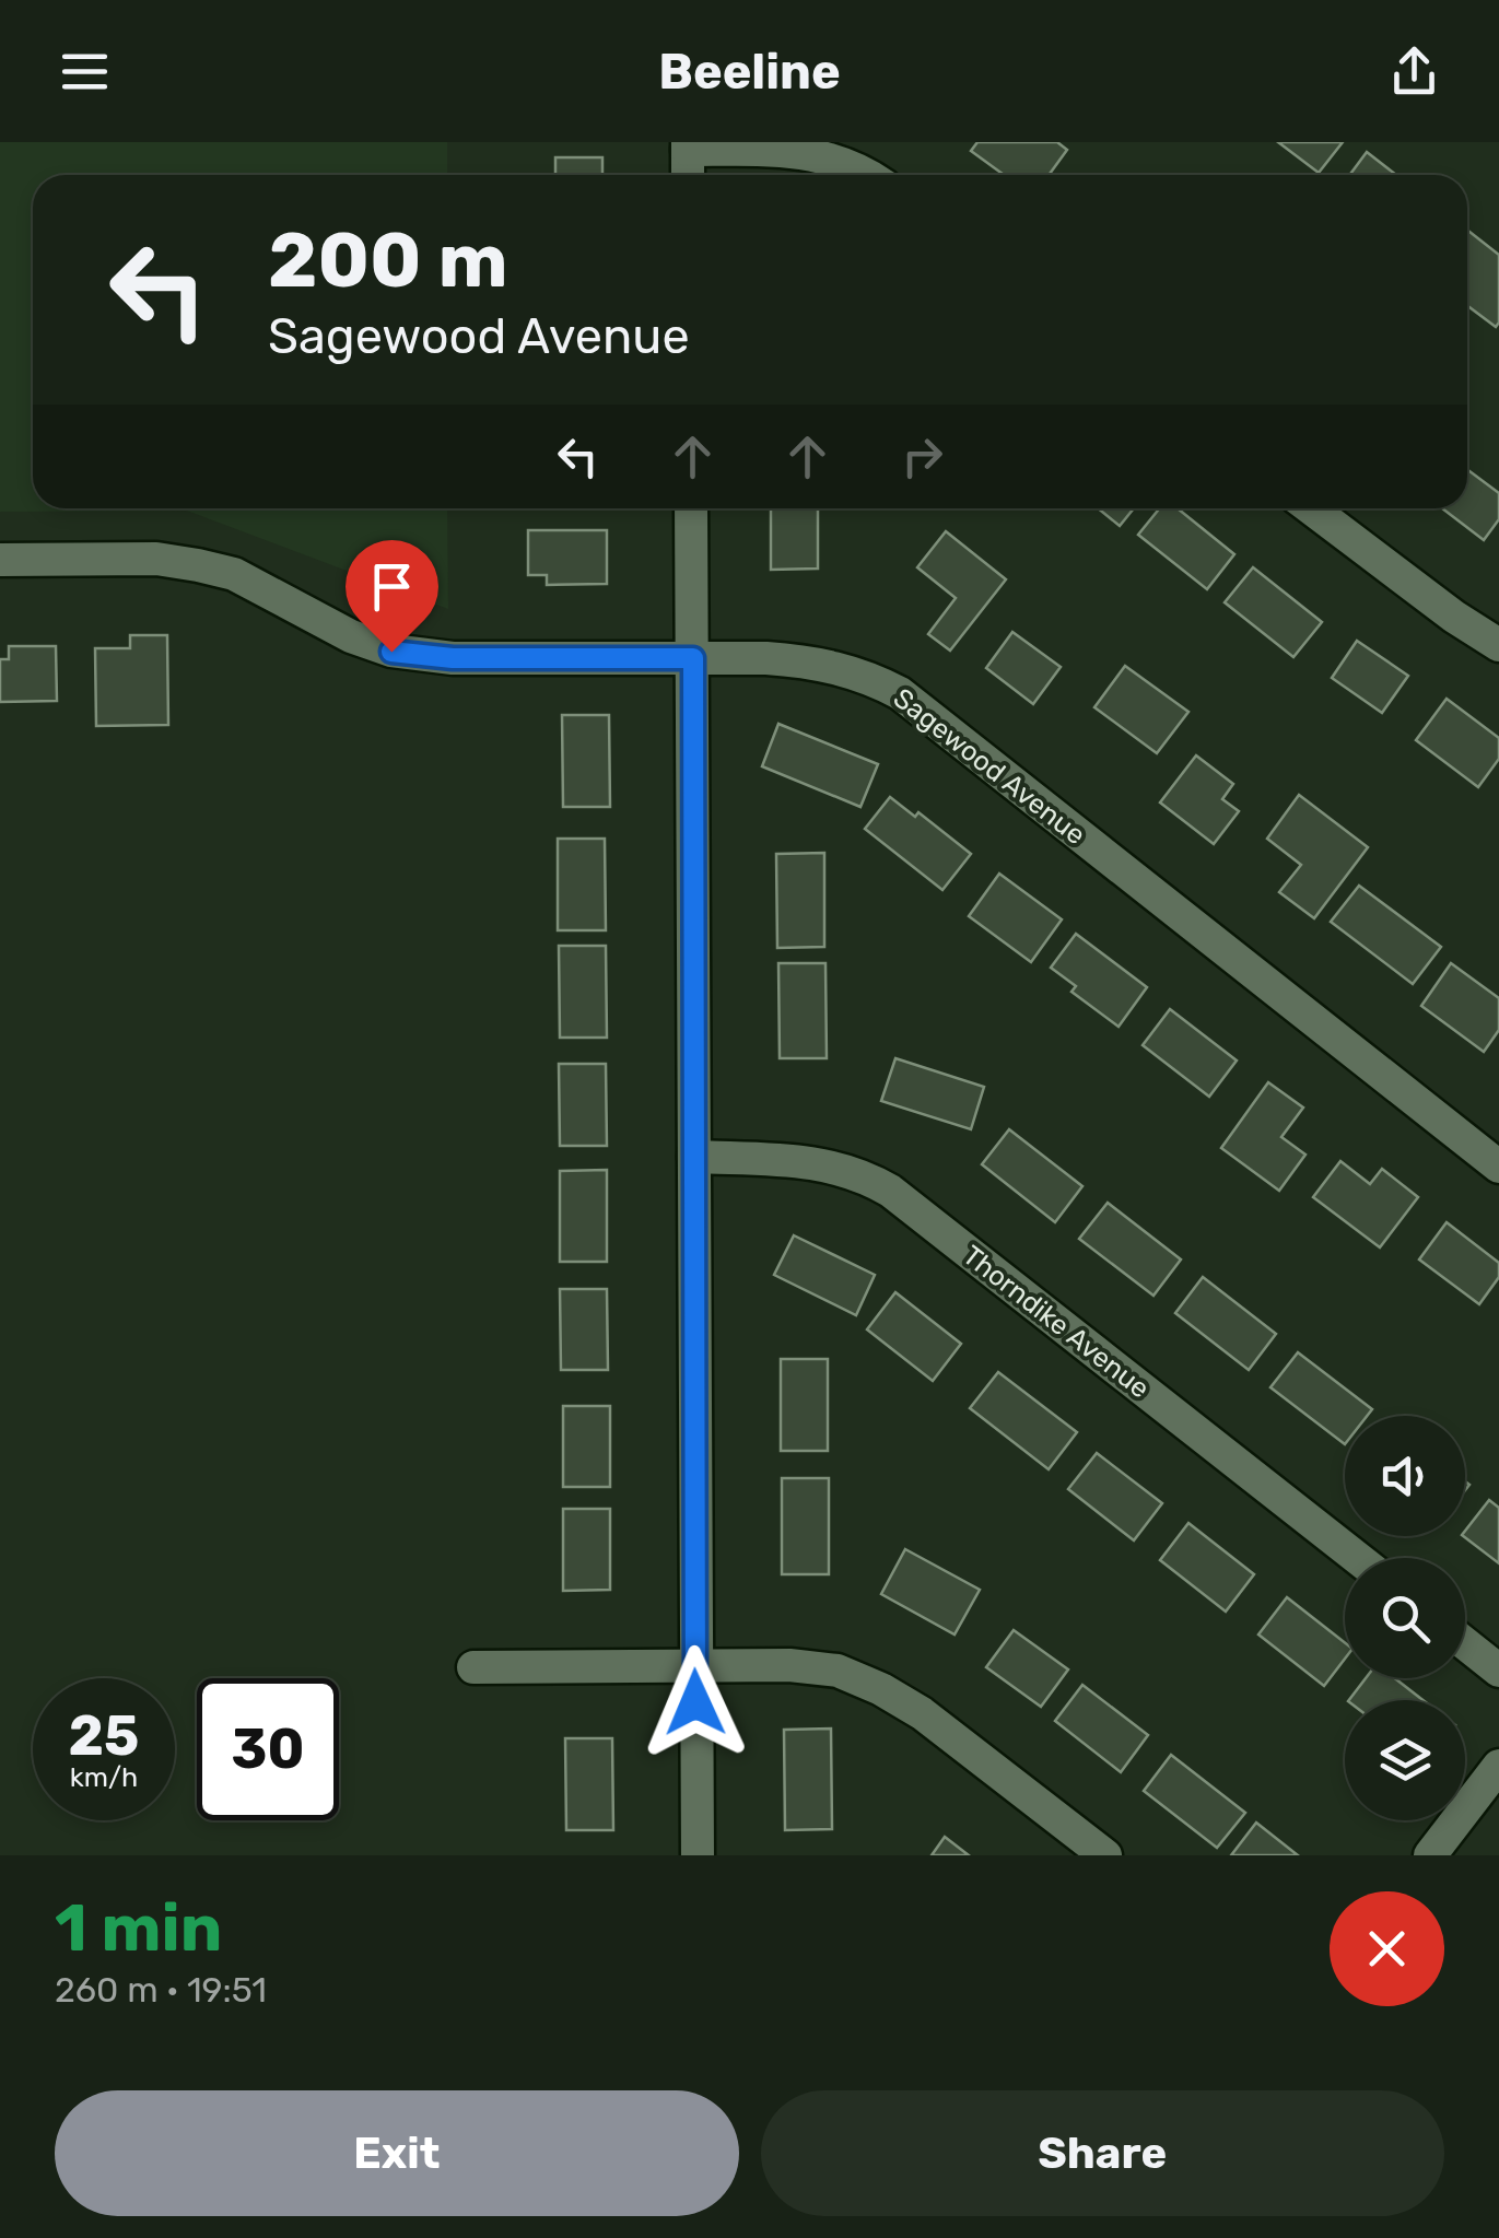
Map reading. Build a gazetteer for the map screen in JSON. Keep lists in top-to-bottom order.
{
  "streets": {
    "street": ["Sagewood Avenue", "Thorndike Avenue"]
  },
  "page": {
    "header": "Beeline",
    "turn": ["200 m", "Sagewood Avenue"],
    "speed": "25 km/h",
    "limit": "30",
    "heading": ["1 min", "260 m · 19:51"],
    "buttons": ["Exit", "Share"]
  }
}
